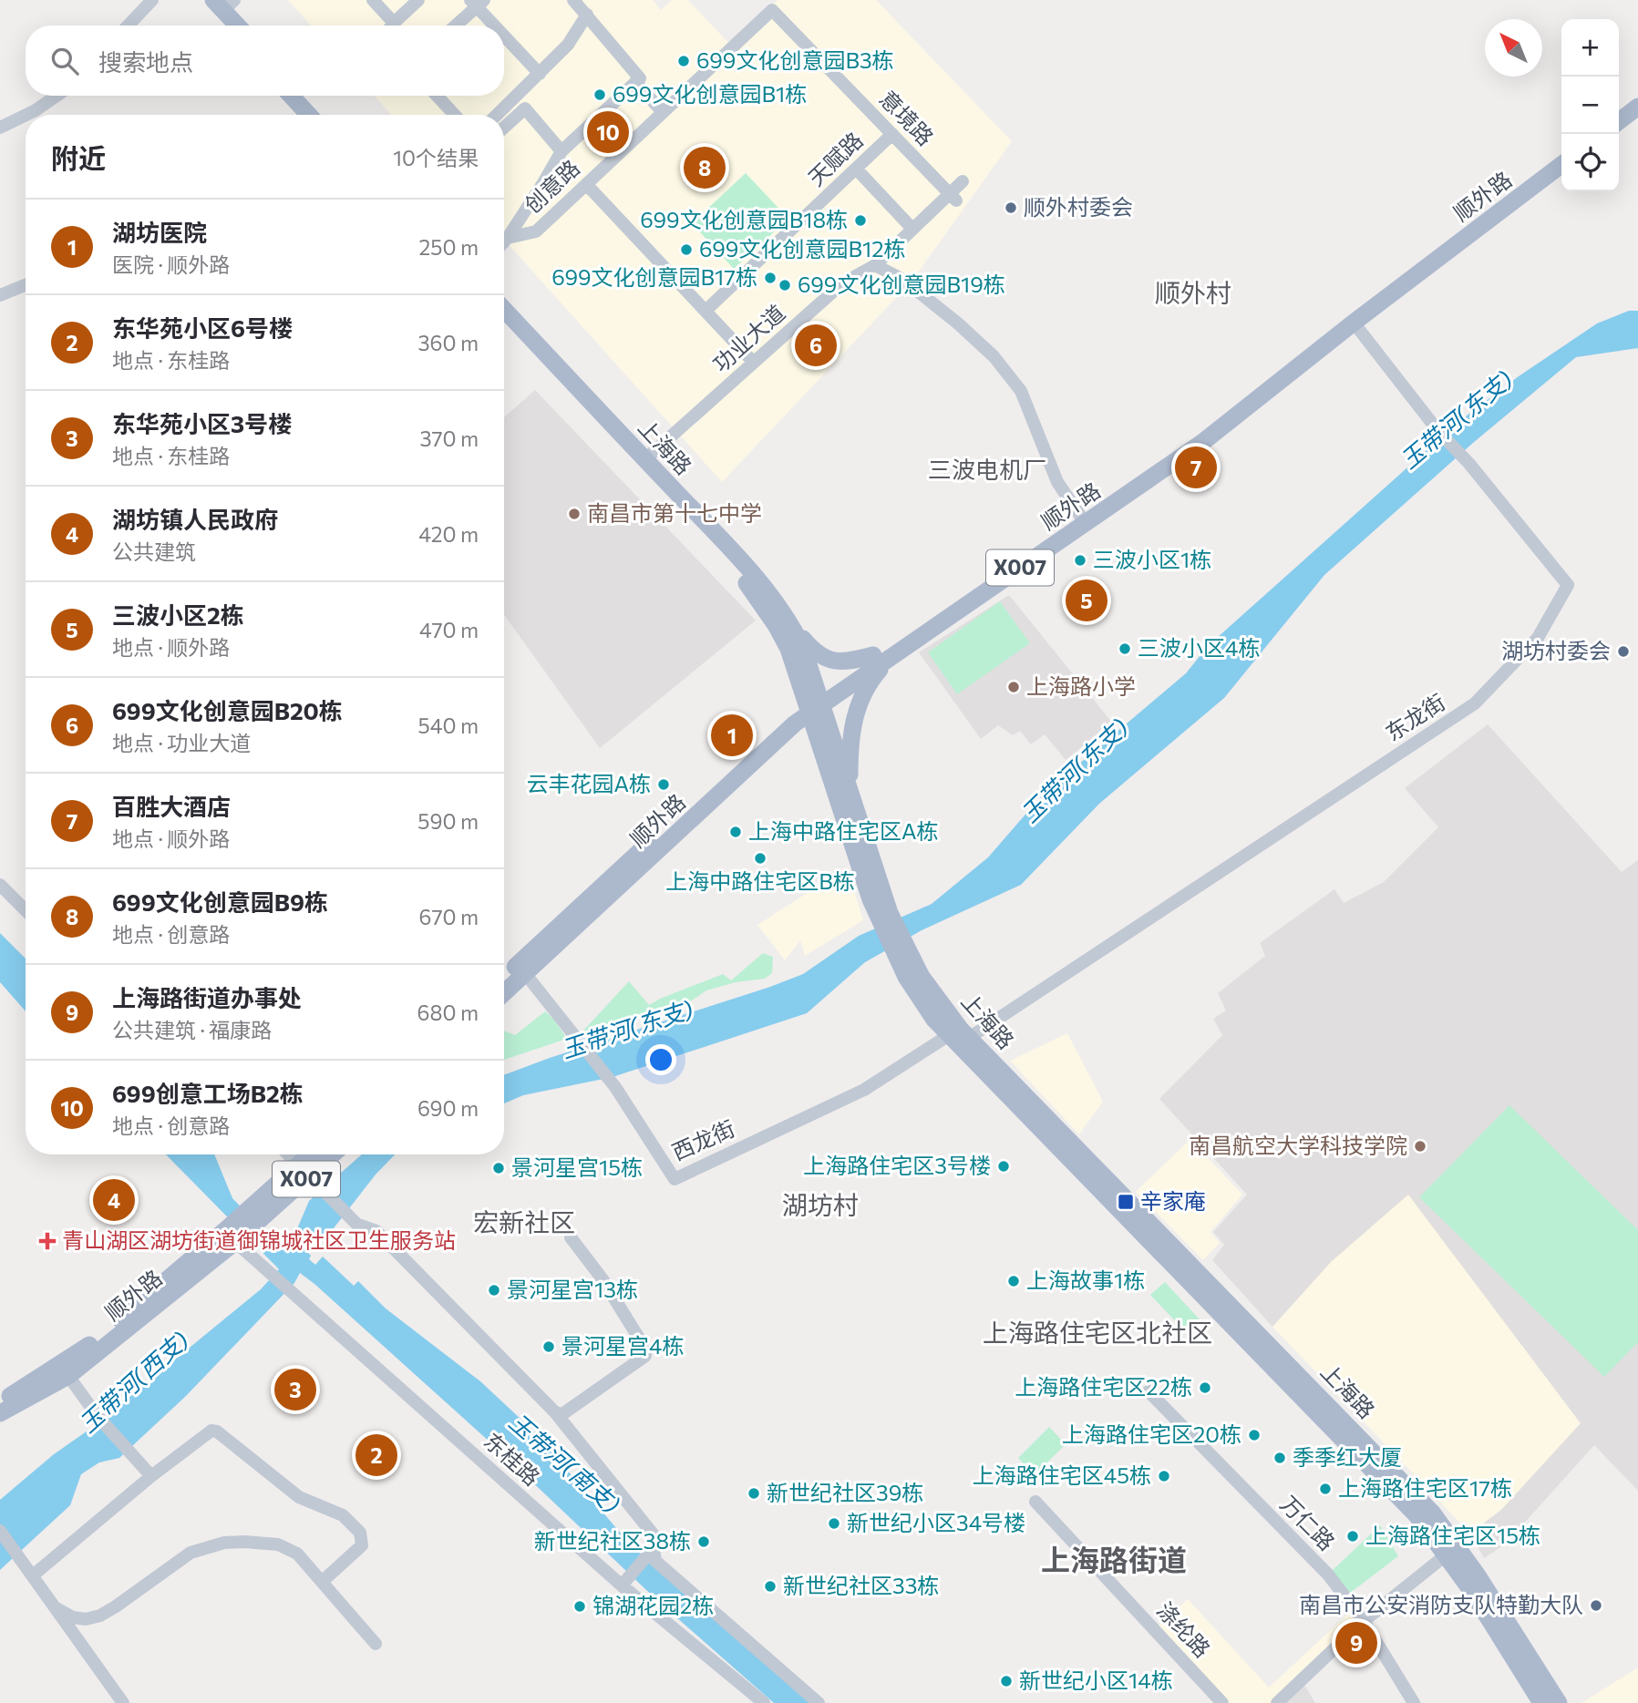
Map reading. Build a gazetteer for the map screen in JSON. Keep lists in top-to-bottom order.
{
  "streets": {
    "main road": ["顺外路", "上海路", "X007"],
    "street": [
      "意境路",
      "天赋路",
      "创意路",
      "功业大道",
      "东龙街",
      "西龙街",
      "东桂路",
      "万仁路",
      "涤纶路"
    ]
  },
  "crossings": [
    ["意境路", "天赋路"],
    ["意境路", "创意路"],
    ["意境路", "功业大道"],
    ["顺外路", "上海路"],
    ["顺外路", "东龙街"],
    ["顺外路", "西龙街"],
    ["顺外路", "东桂路"],
    ["功业大道", "上海路"],
    ["上海路", "东龙街"],
    ["上海路", "西龙街"]
  ],
  "districts": [
    "顺外村",
    "三波电机厂",
    "湖坊村",
    "宏新社区",
    "上海路住宅区北社区",
    "上海路街道"
  ],
  "water": ["玉带河(东支)", "玉带河(西支)", "玉带河(南支)"],
  "places": {
    "other": [
      "699文化创意园B3栋",
      "699文化创意园B1栋",
      "顺外村委会",
      "699文化创意园B18栋",
      "699文化创意园B12栋",
      "699文化创意园B17栋",
      "699文化创意园B19栋",
      "南昌市第十七中学",
      "三波小区1栋",
      "三波小区4栋",
      "湖坊村委会",
      "上海路小学",
      "云丰花园A栋",
      "上海中路住宅区A栋",
      "上海中路住宅区B栋",
      "南昌航空大学科技学院",
      "上海路住宅区3号楼",
      "景河星宫15栋",
      "上海故事1栋",
      "景河星宫13栋",
      "景河星宫4栋",
      "上海路住宅区22栋",
      "上海路住宅区20栋",
      "季季红大厦",
      "上海路住宅区45栋",
      "上海路住宅区17栋",
      "新世纪社区39栋",
      "新世纪小区34号楼",
      "上海路住宅区15栋",
      "新世纪社区38栋",
      "新世纪社区33栋",
      "南昌市公安消防支队特勤大队",
      "锦湖花园2栋",
      "新世纪小区14栋"
    ],
    "transit": ["辛家庵"],
    "health": ["青山湖区湖坊街道御锦城社区卫生服务站"]
  },
  "north": "top left",
  "page": {
    "map_buttons": ["+", "−"],
    "search": "搜索地点",
    "pins": [
      "10",
      "8",
      "6",
      "7",
      "5",
      "1",
      "4",
      "3",
      "2",
      "9"
    ],
    "heading": ["附近", "10个结果"],
    "list": [
      {
        "mark": "1",
        "name": "湖坊医院",
        "note": "医院 · 顺外路",
        "value": "250 m"
      },
      {
        "mark": "2",
        "name": "东华苑小区6号楼",
        "note": "地点 · 东桂路",
        "value": "360 m"
      },
      {
        "mark": "3",
        "name": "东华苑小区3号楼",
        "note": "地点 · 东桂路",
        "value": "370 m"
      },
      {
        "mark": "4",
        "name": "湖坊镇人民政府",
        "note": "公共建筑",
        "value": "420 m"
      },
      {
        "mark": "5",
        "name": "三波小区2栋",
        "note": "地点 · 顺外路",
        "value": "470 m"
      },
      {
        "mark": "6",
        "name": "699文化创意园B20栋",
        "note": "地点 · 功业大道",
        "value": "540 m"
      },
      {
        "mark": "7",
        "name": "百胜大酒店",
        "note": "地点 · 顺外路",
        "value": "590 m"
      },
      {
        "mark": "8",
        "name": "699文化创意园B9栋",
        "note": "地点 · 创意路",
        "value": "670 m"
      },
      {
        "mark": "9",
        "name": "上海路街道办事处",
        "note": "公共建筑 · 福康路",
        "value": "680 m"
      },
      {
        "mark": "10",
        "name": "699创意工场B2栋",
        "note": "地点 · 创意路",
        "value": "690 m"
      }
    ]
  }
}
